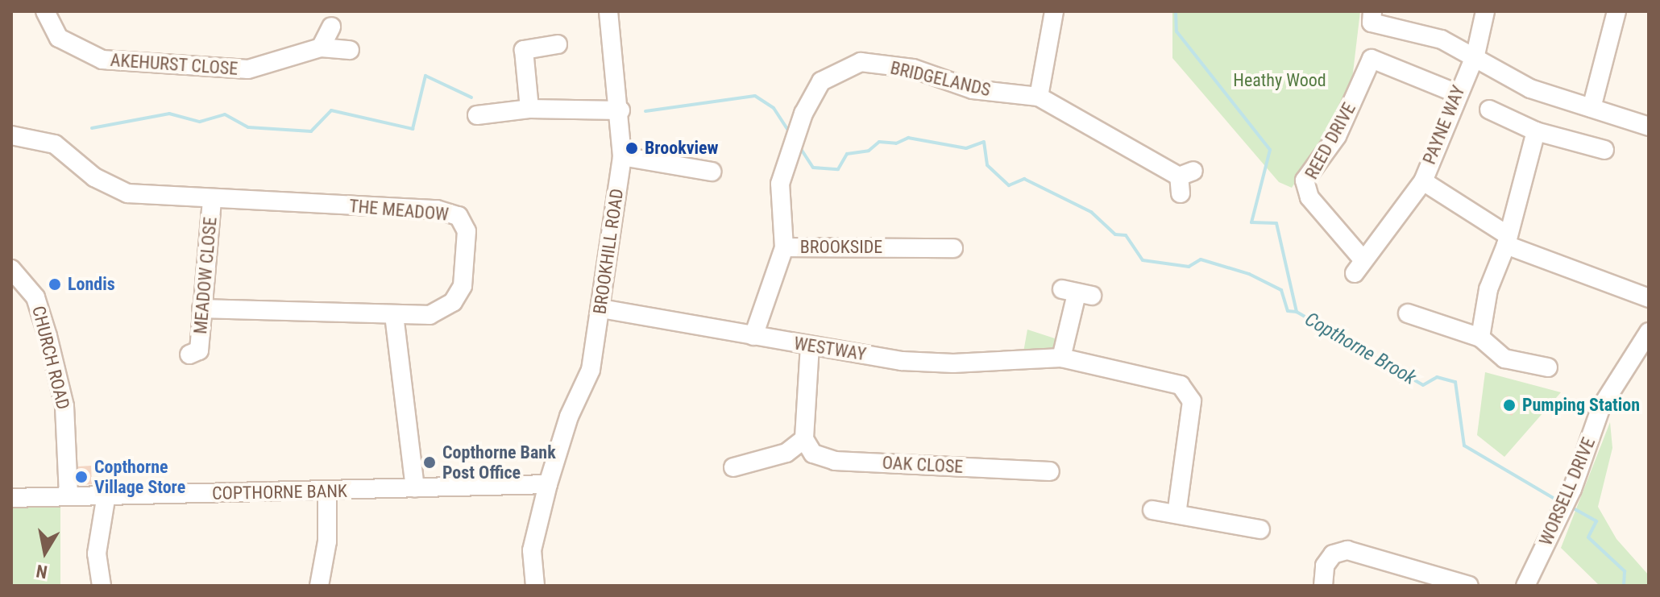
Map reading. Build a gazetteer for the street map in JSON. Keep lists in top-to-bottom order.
{
  "streets": {
    "street": [
      "AKEHURST CLOSE",
      "BRIDGELANDS",
      "PAYNE WAY",
      "REED DRIVE",
      "THE MEADOW",
      "BROOKSIDE",
      "BROOKHILL ROAD",
      "MEADOW CLOSE",
      "WESTWAY",
      "CHURCH ROAD",
      "OAK CLOSE",
      "WORSELL DRIVE",
      "COPTHORNE BANK"
    ]
  },
  "crossings": [
    ["BRIDGELANDS", "BROOKSIDE"],
    ["PAYNE WAY", "REED DRIVE"],
    ["THE MEADOW", "MEADOW CLOSE"],
    ["BROOKSIDE", "WESTWAY"],
    ["BROOKHILL ROAD", "WESTWAY"],
    ["BROOKHILL ROAD", "COPTHORNE BANK"],
    ["CHURCH ROAD", "COPTHORNE BANK"]
  ],
  "water": ["Copthorne Brook"],
  "parks": ["Heathy Wood"],
  "places": [
    "Brookview",
    "Londis",
    "Pumping Station",
    "Copthorne Bank Post Office",
    "Copthorne Village Store"
  ],
  "north": "bottom"
}
